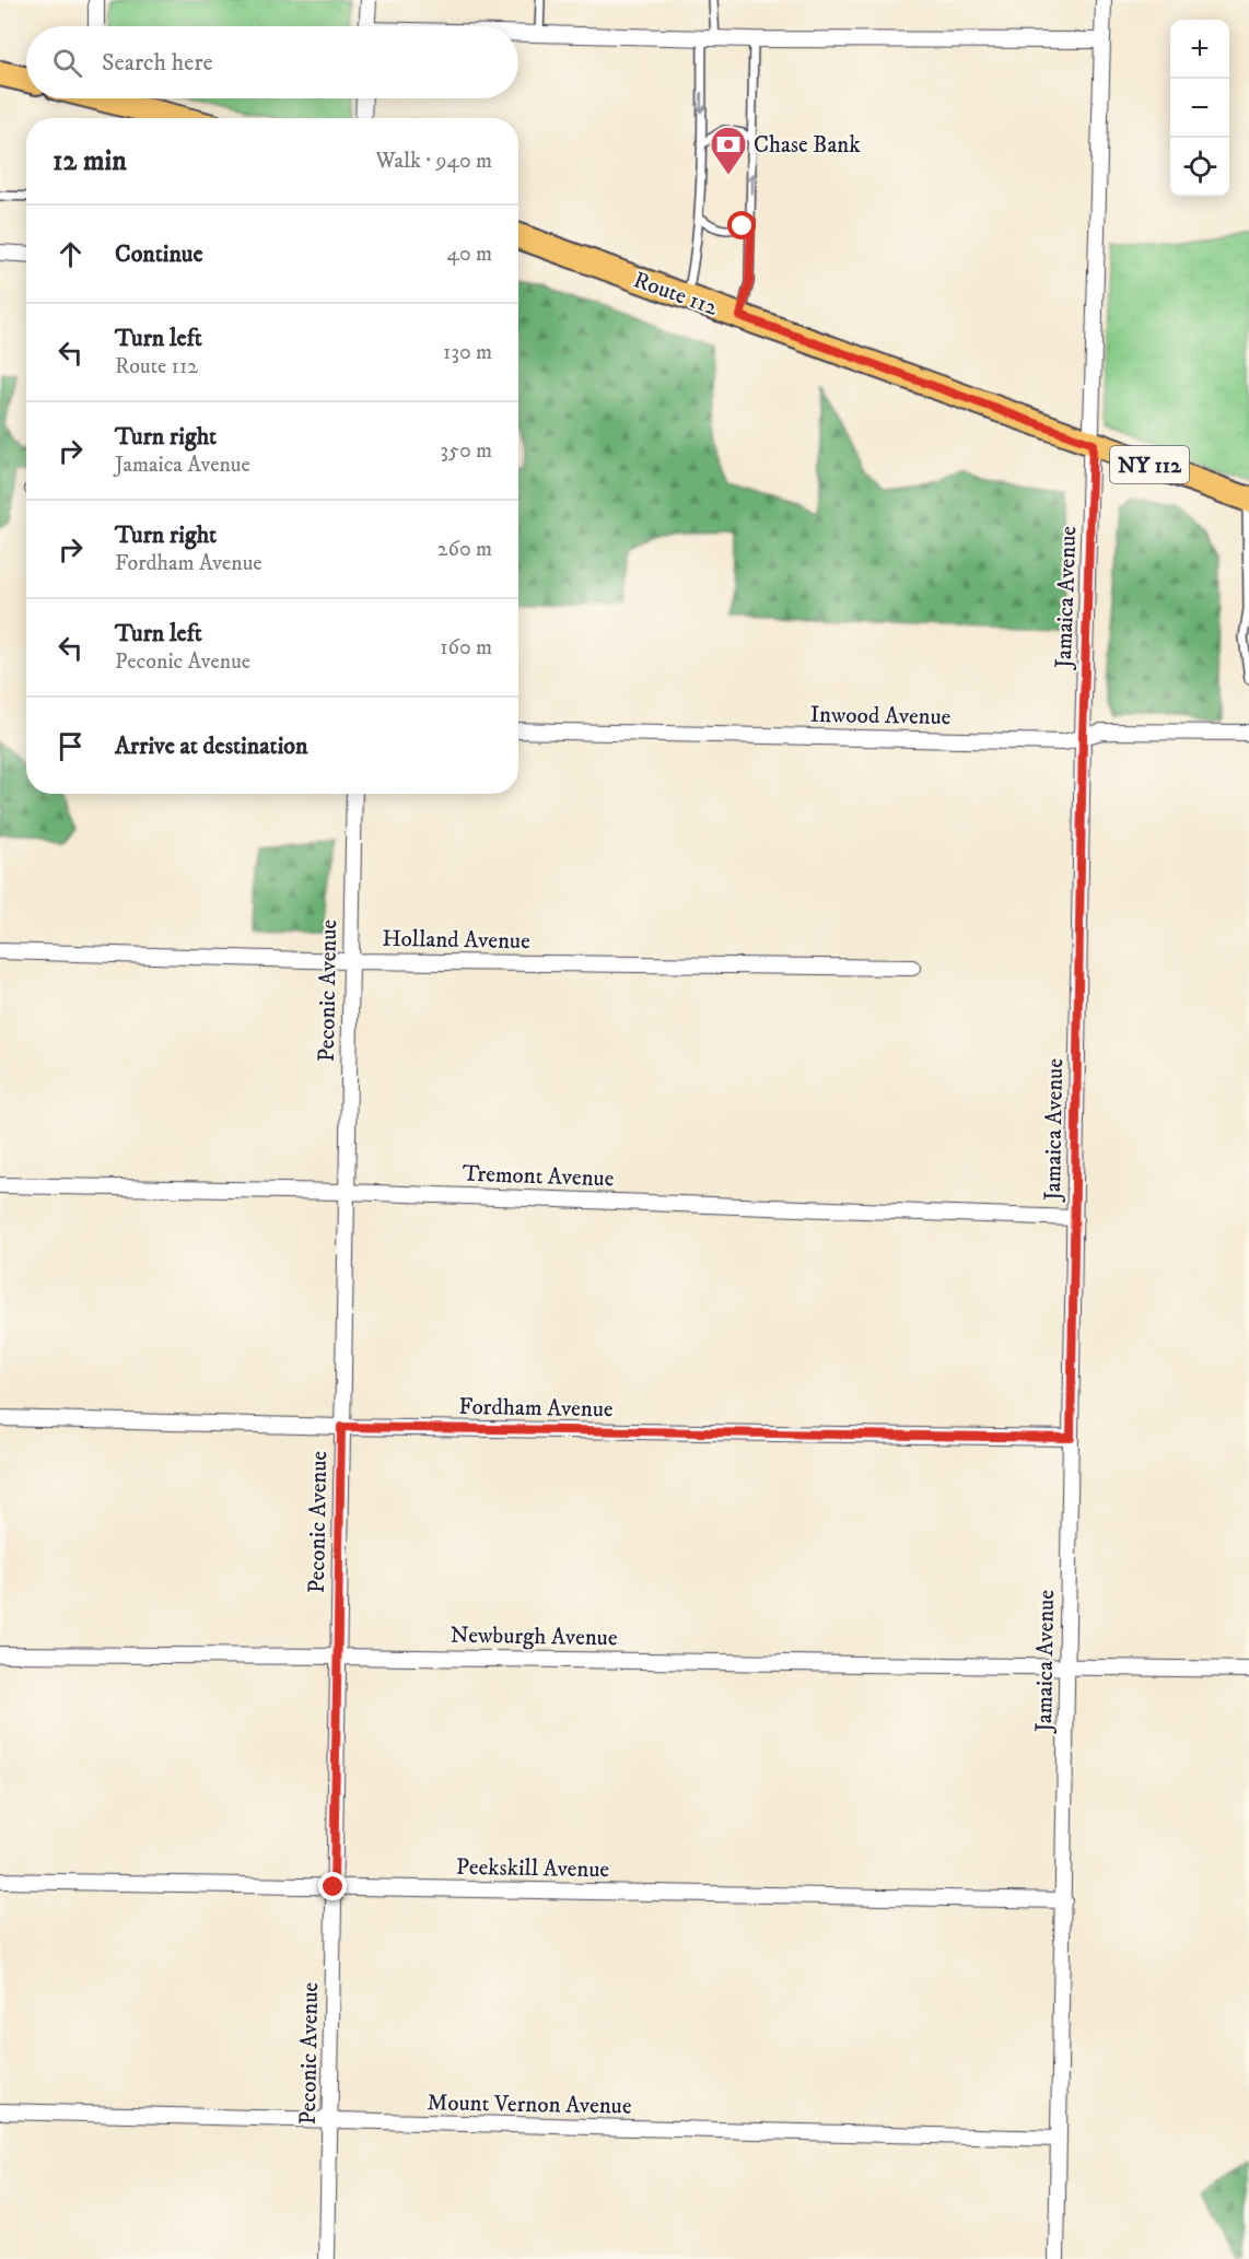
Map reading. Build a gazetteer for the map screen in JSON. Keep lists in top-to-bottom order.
{
  "streets": {
    "main road": ["Route 112", "NY 112"],
    "street": [
      "Jamaica Avenue",
      "Inwood Avenue",
      "Holland Avenue",
      "Peconic Avenue",
      "Tremont Avenue",
      "Fordham Avenue",
      "Newburgh Avenue",
      "Peekskill Avenue",
      "Mount Vernon Avenue"
    ]
  },
  "crossings": [
    ["Route 112", "Jamaica Avenue"],
    ["Jamaica Avenue", "Inwood Avenue"],
    ["Jamaica Avenue", "Tremont Avenue"],
    ["Jamaica Avenue", "Fordham Avenue"],
    ["Jamaica Avenue", "Newburgh Avenue"],
    ["Jamaica Avenue", "Peekskill Avenue"],
    ["Jamaica Avenue", "Mount Vernon Avenue"],
    ["Holland Avenue", "Peconic Avenue"],
    ["Peconic Avenue", "Tremont Avenue"],
    ["Peconic Avenue", "Fordham Avenue"],
    ["Peconic Avenue", "Newburgh Avenue"],
    ["Peconic Avenue", "Peekskill Avenue"],
    ["Peconic Avenue", "Mount Vernon Avenue"]
  ],
  "places": {
    "bank": ["Chase Bank"]
  },
  "page": {
    "map_buttons": ["+", "−"],
    "search": "Search here",
    "heading": ["12 min", "Walk · 940 m"],
    "list": [
      ["Continue", "40 m"],
      ["Turn left", "Route 112", "130 m"],
      ["Turn right", "Jamaica Avenue", "350 m"],
      ["Turn right", "Fordham Avenue", "260 m"],
      ["Turn left", "Peconic Avenue", "160 m"],
      "Arrive at destination"
    ]
  }
}
